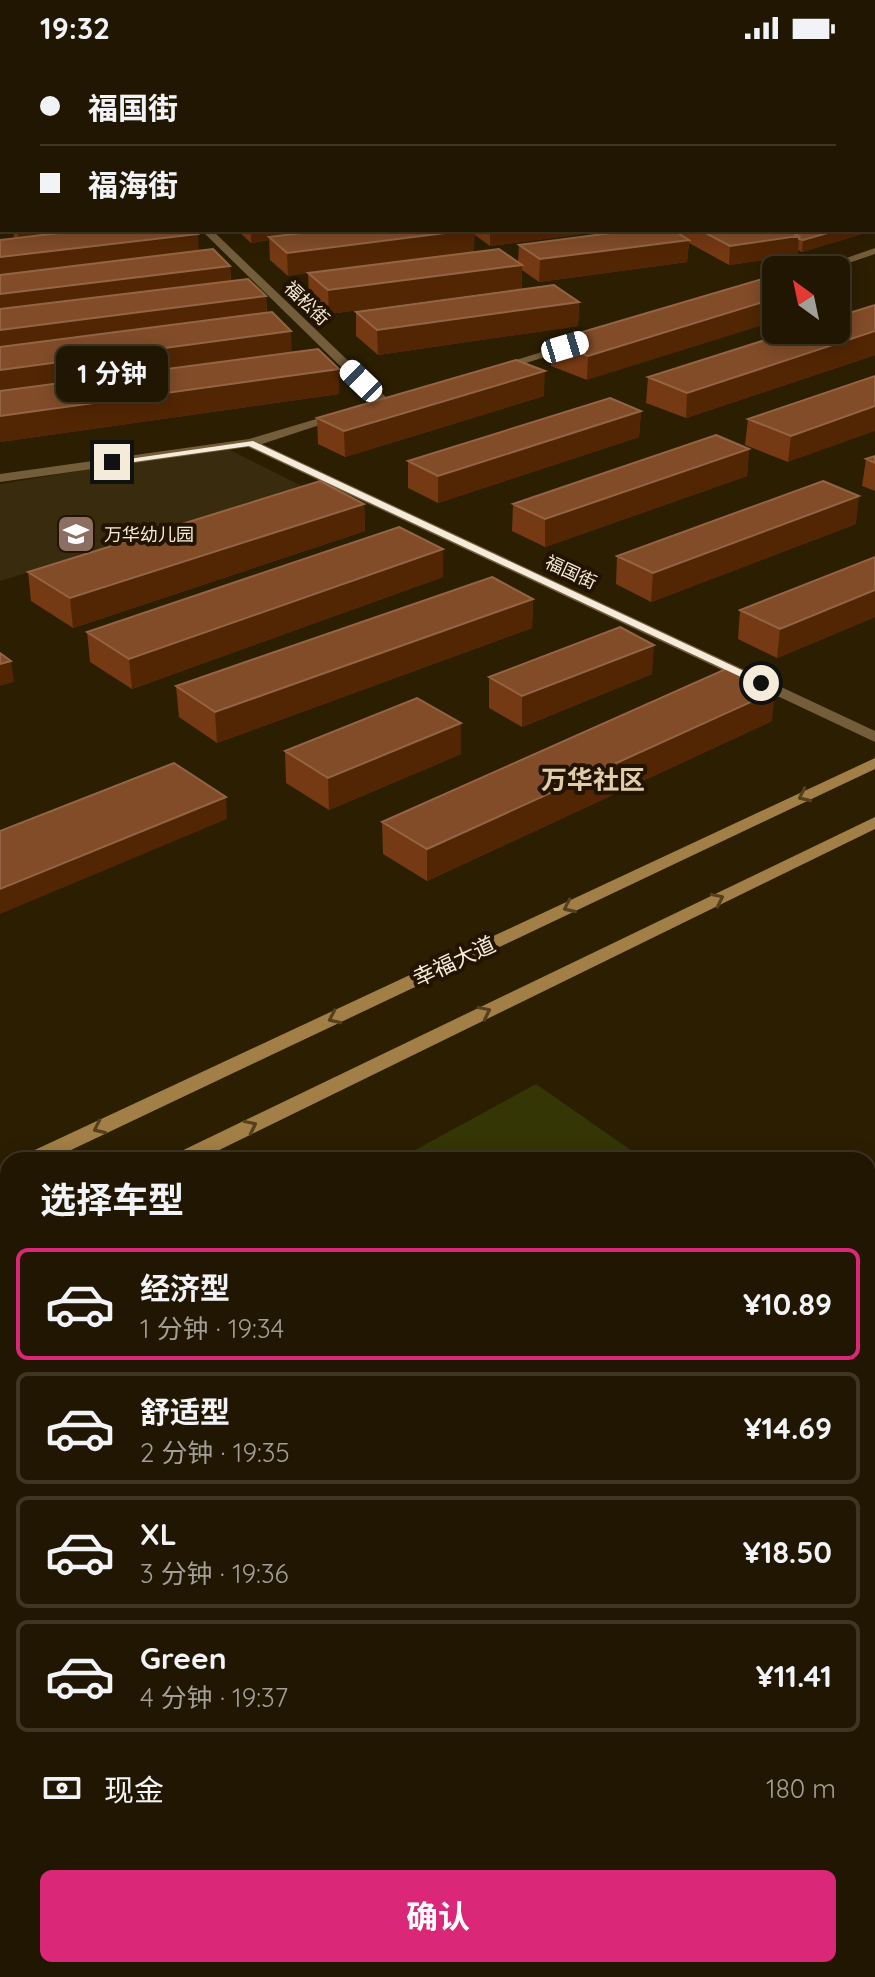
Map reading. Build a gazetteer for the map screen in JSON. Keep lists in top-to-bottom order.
{
  "streets": {
    "main road": ["幸福大道"],
    "street": ["福松街", "福国街"]
  },
  "districts": ["万华社区"],
  "places": {
    "school or university": ["万华幼儿园"]
  },
  "north": "top left",
  "page": {
    "status": "19:32",
    "banner": ["福国街", "福海街"],
    "bubble": "1 分钟",
    "heading": "选择车型",
    "list": [
      {
        "name": "经济型",
        "note": "1 分钟 · 19:34",
        "value": "¥10.89"
      },
      {
        "name": "舒适型",
        "note": "2 分钟 · 19:35",
        "value": "¥14.69"
      },
      {
        "name": "XL",
        "note": "3 分钟 · 19:36",
        "value": "¥18.50"
      },
      {
        "name": "Green",
        "note": "4 分钟 · 19:37",
        "value": "¥11.41"
      }
    ],
    "pay": ["现金", "180 m"],
    "buttons": "确认"
  }
}
